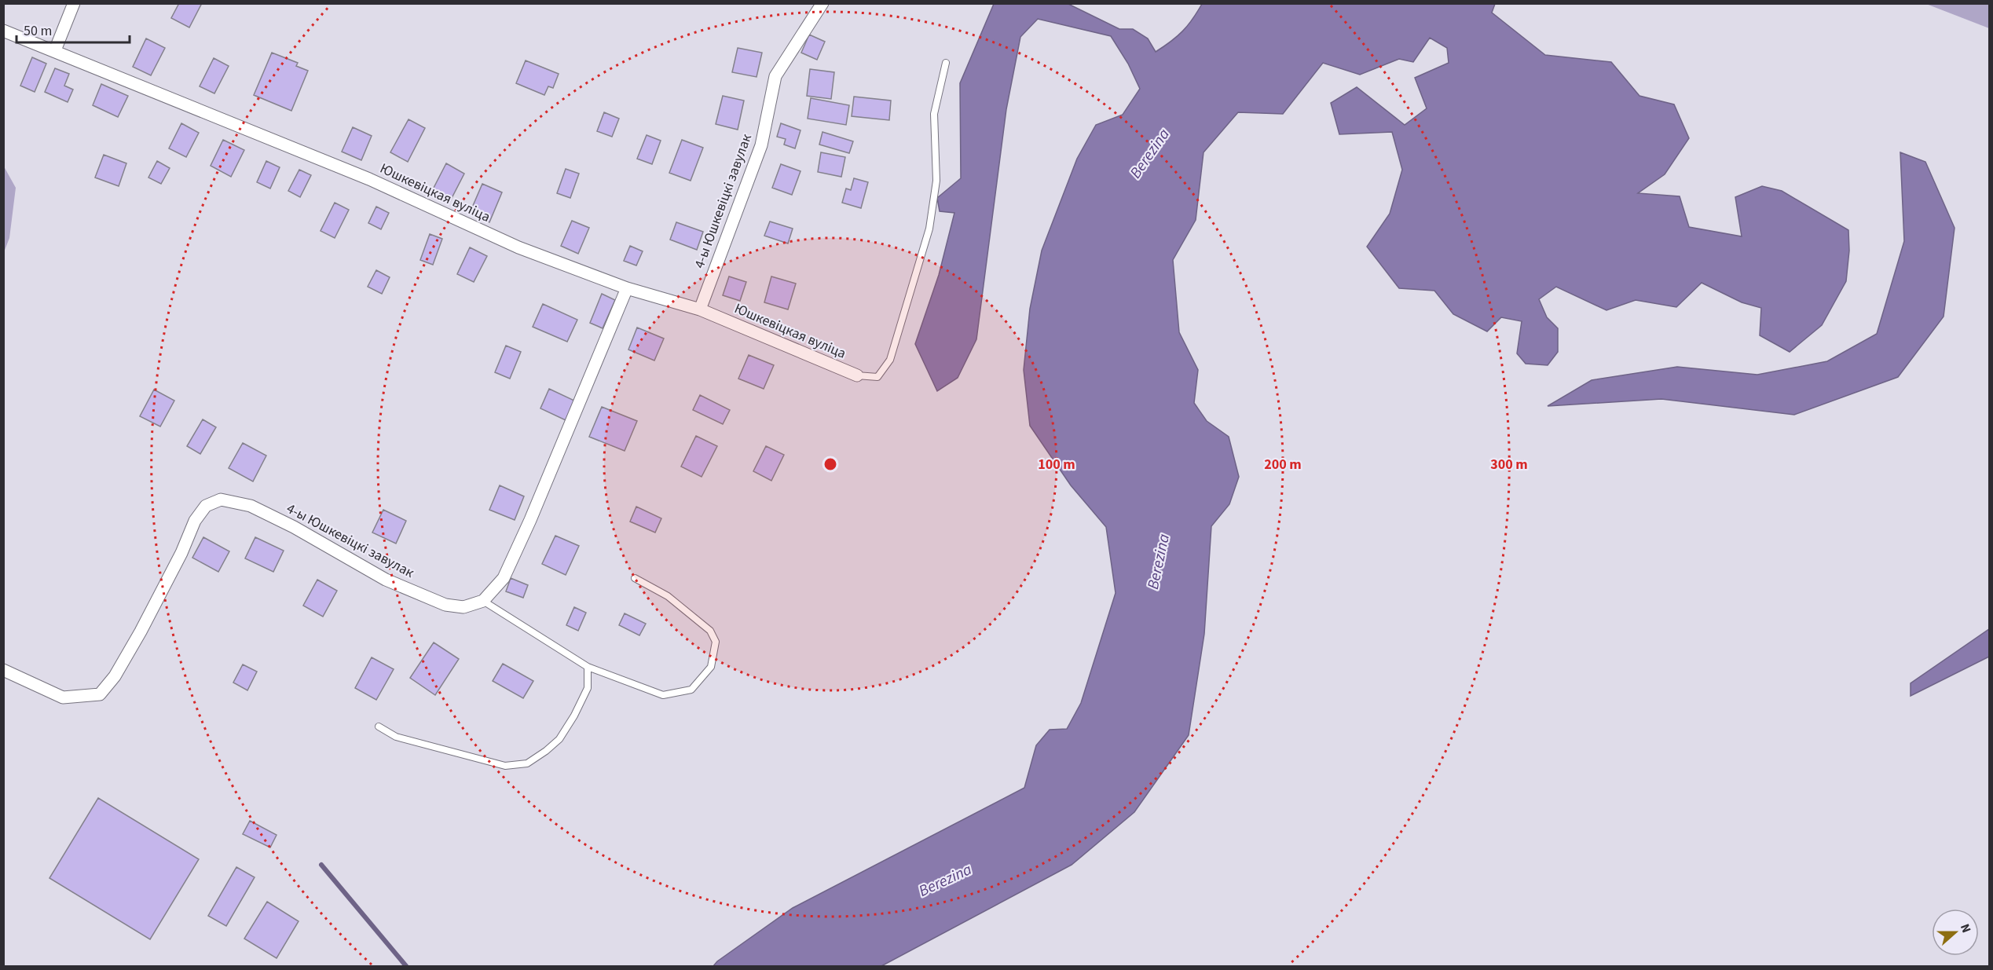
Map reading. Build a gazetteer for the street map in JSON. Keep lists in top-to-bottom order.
{
  "streets": {
    "street": ["Юшкевіцкая вуліца", "4-ы Юшкевіцкі завулак"]
  },
  "crossings": [
    ["Юшкевіцкая вуліца", "4-ы Юшкевіцкі завулак"]
  ],
  "water": ["Berezina"],
  "scale_bar": "50 m",
  "north": "right",
  "rings": ["100 m", "200 m", "300 m"]
}
